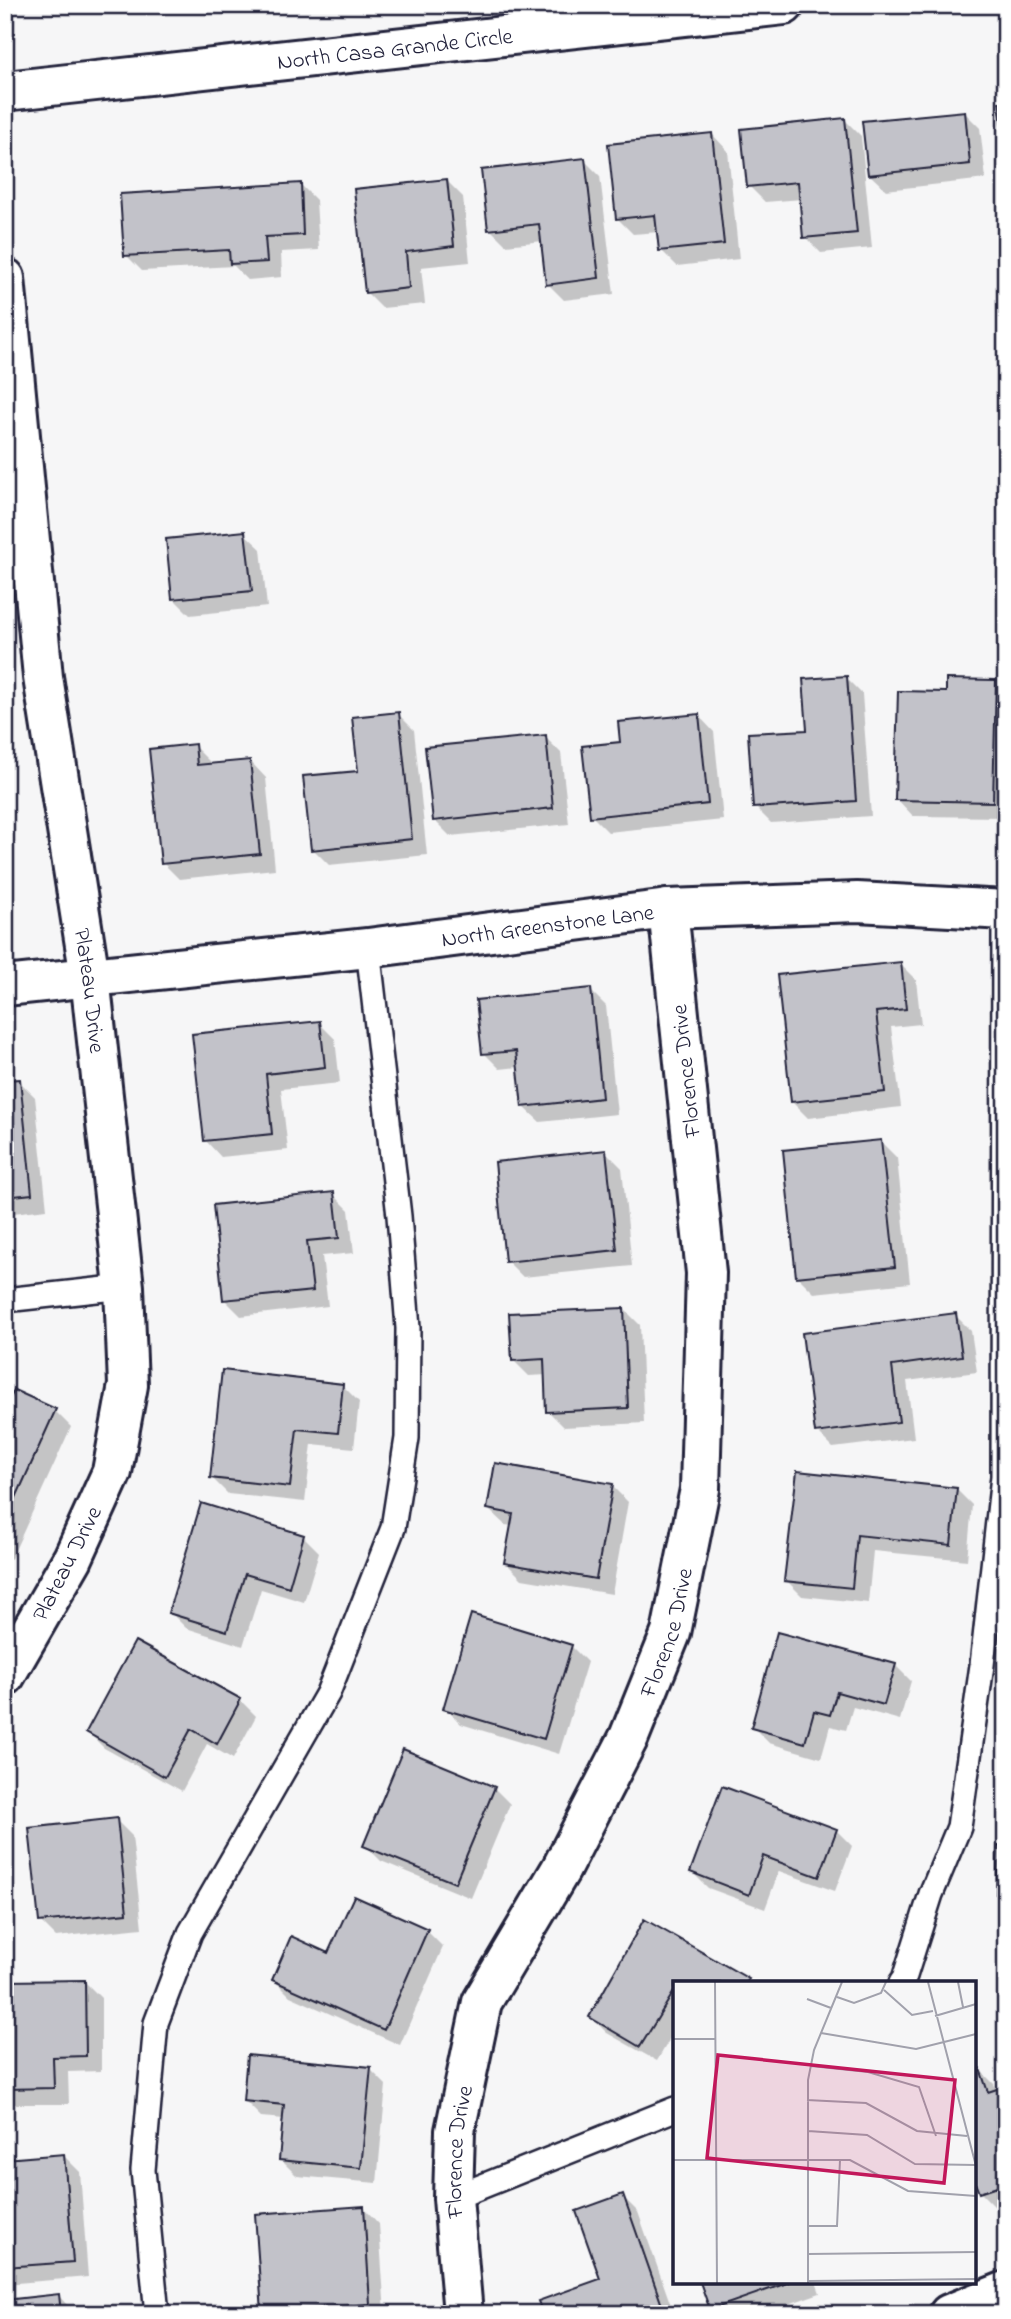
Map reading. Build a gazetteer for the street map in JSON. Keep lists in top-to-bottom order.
{
  "streets": {
    "street": [
      "North Casa Grande Circle",
      "North Greenstone Lane",
      "Plateau Drive",
      "Florence Drive"
    ]
  },
  "crossings": [
    ["North Greenstone Lane", "Plateau Drive"],
    ["North Greenstone Lane", "Florence Drive"]
  ]
}
